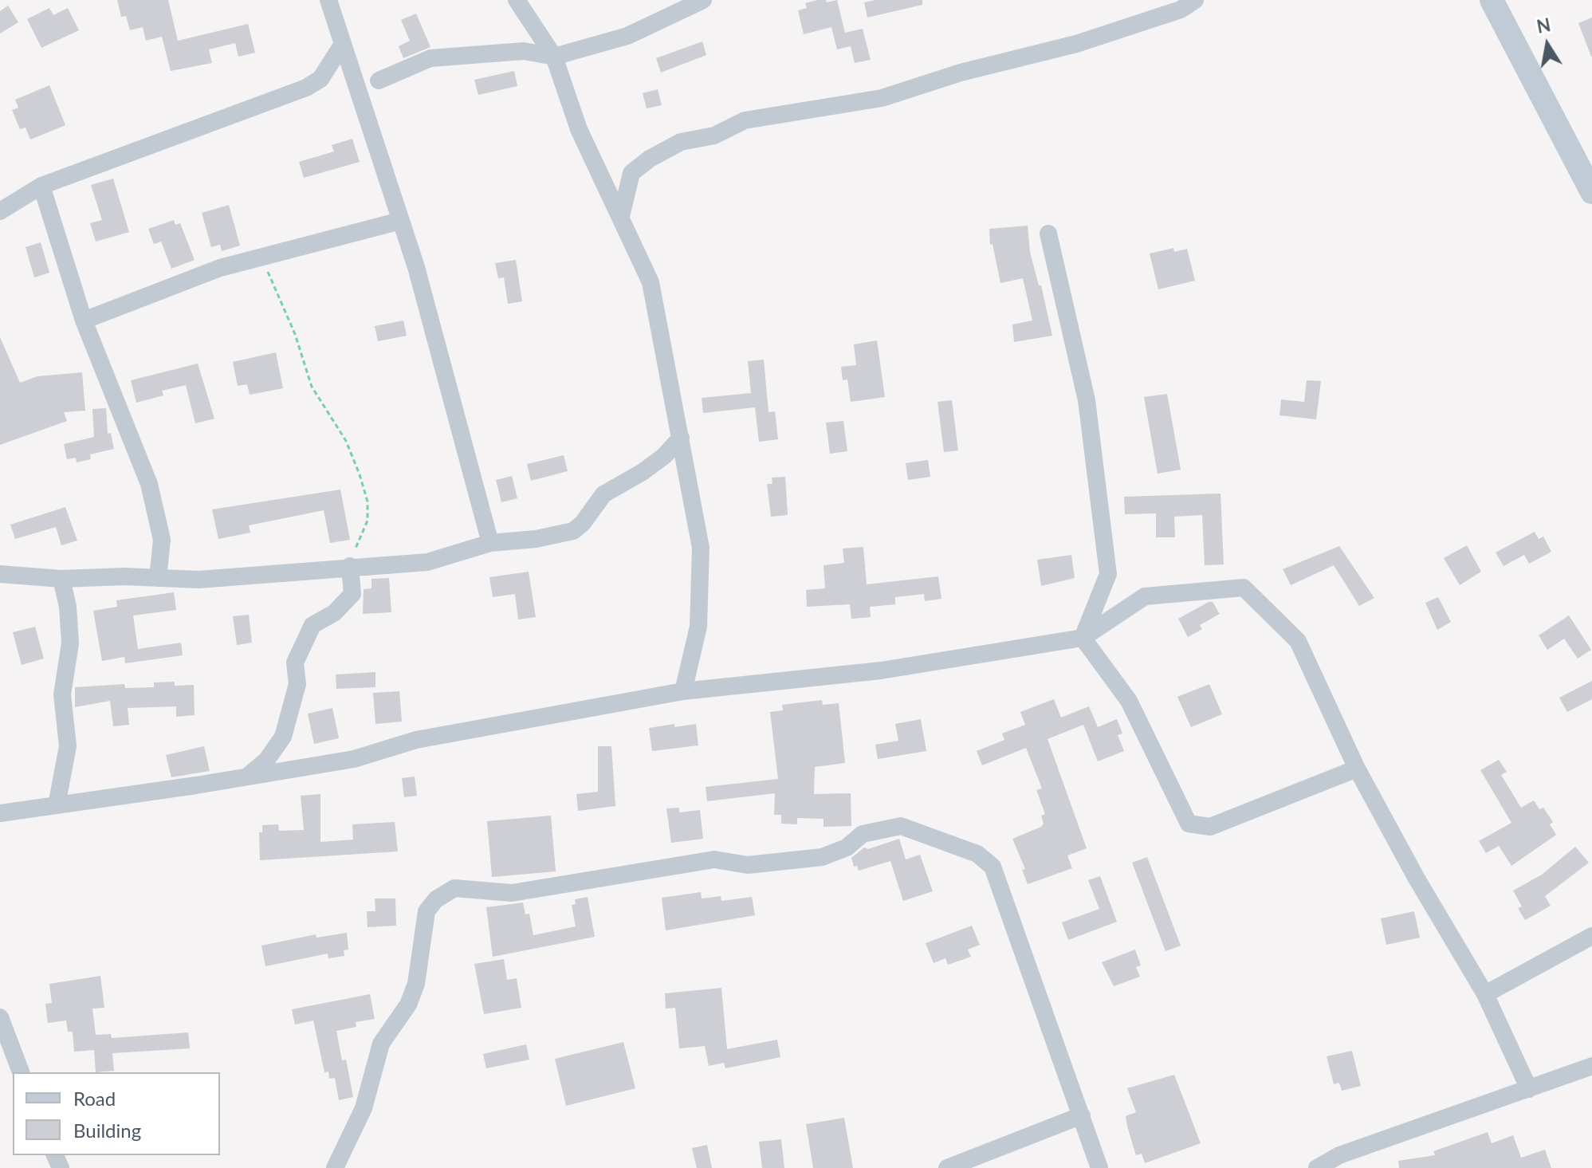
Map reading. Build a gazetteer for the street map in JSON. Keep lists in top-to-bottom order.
{
  "legend": ["Road", "Building"],
  "north": "top"
}
